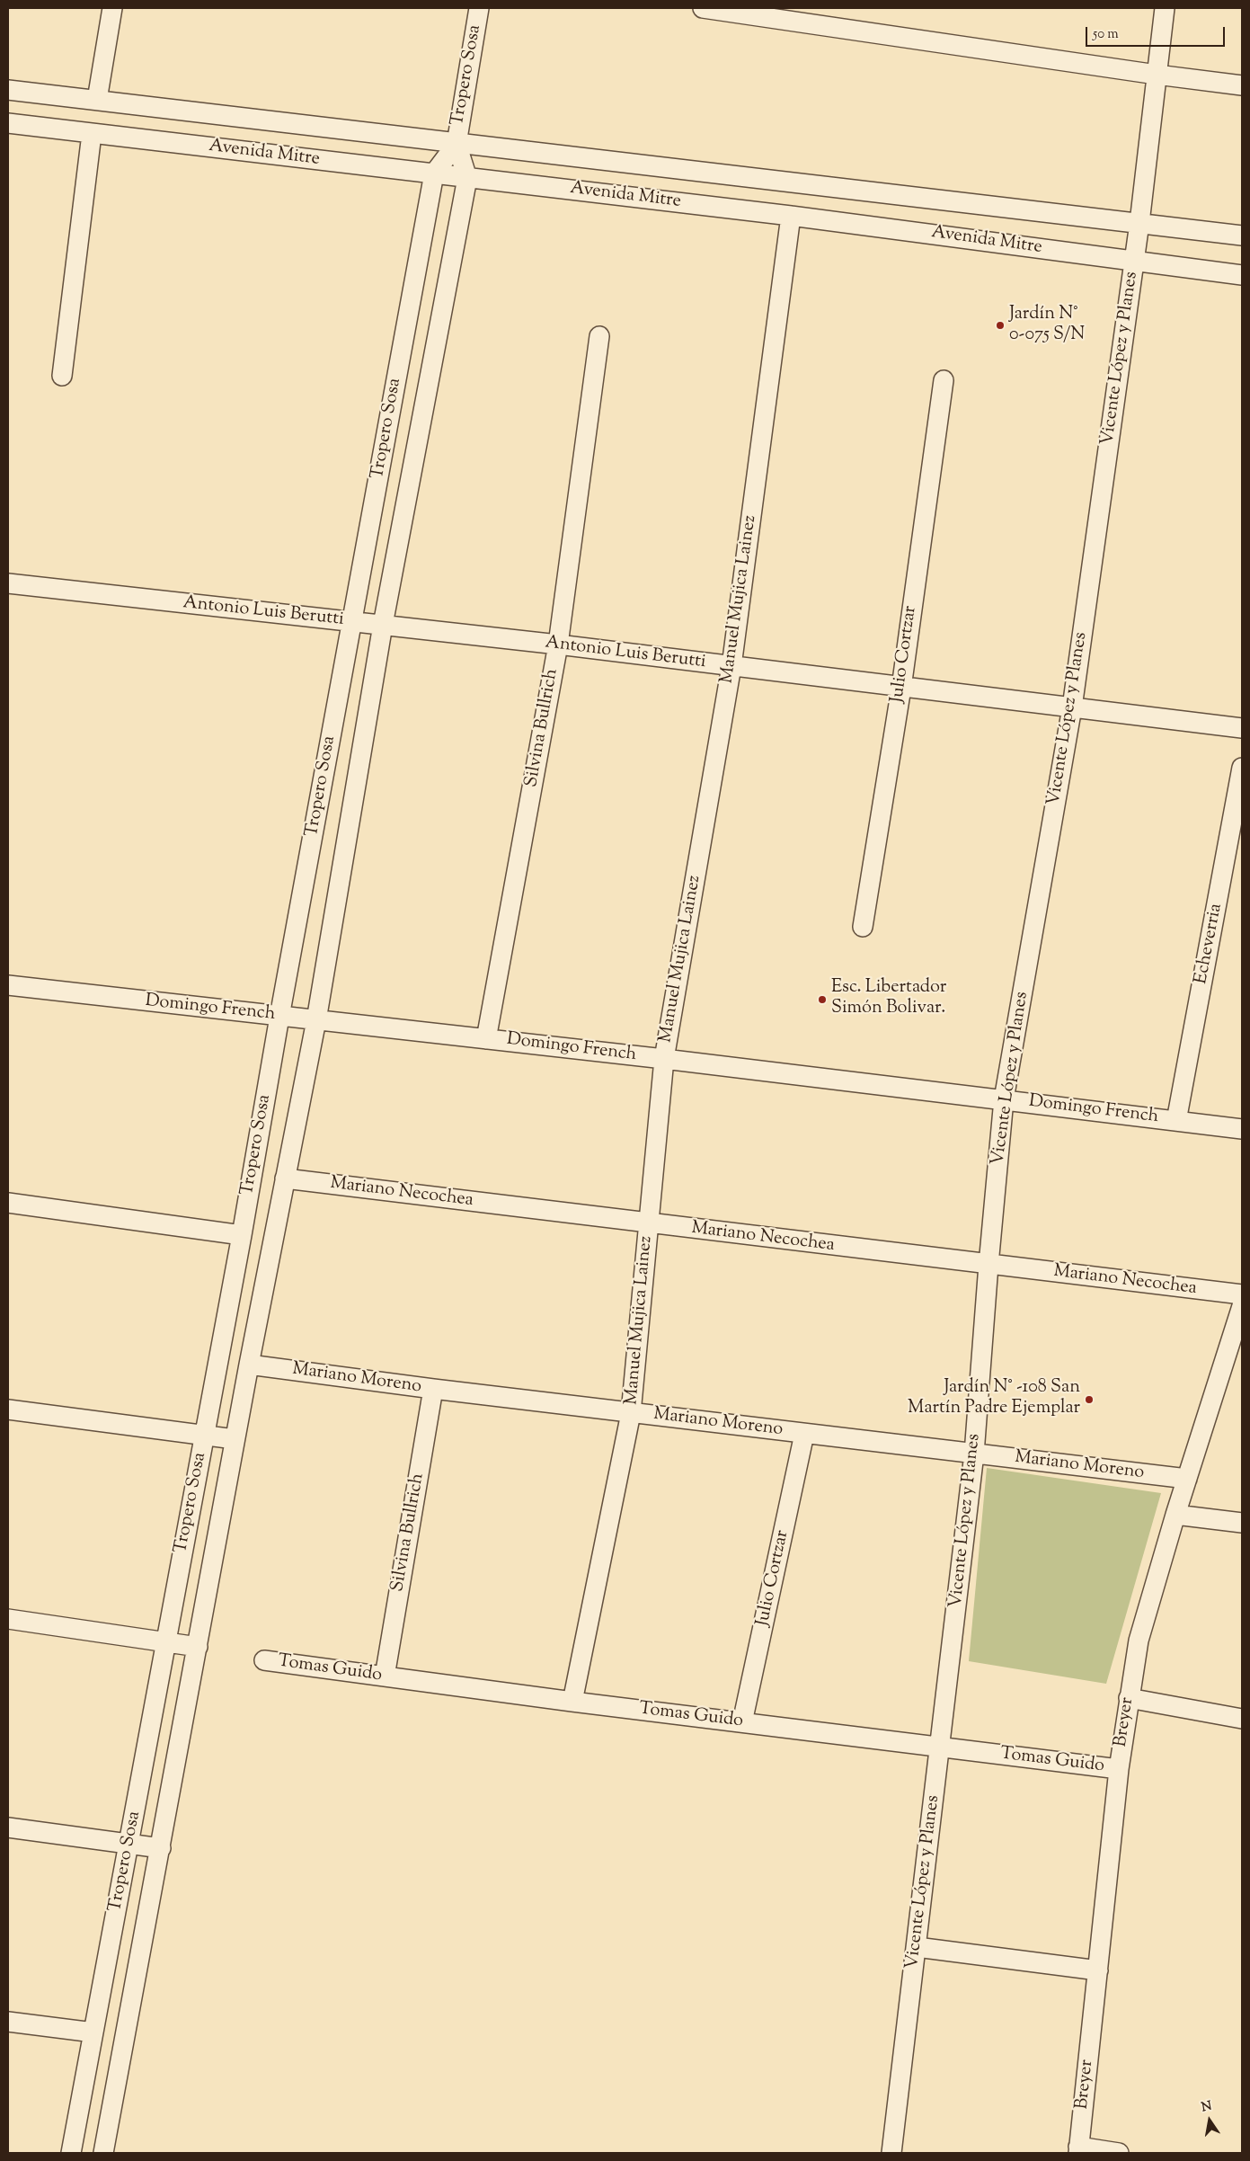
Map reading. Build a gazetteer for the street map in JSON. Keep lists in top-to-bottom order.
{
  "streets": {
    "street": [
      "Tropero Sosa",
      "Avenida Mitre",
      "Vicente López y Planes",
      "Manuel Mujica Lainez",
      "Antonio Luis Berutti",
      "Julio Cortzar",
      "Silvina Bullrich",
      "Echeverria",
      "Domingo French",
      "Mariano Necochea",
      "Mariano Moreno",
      "Tomas Guido",
      "Breyer"
    ]
  },
  "crossings": [
    ["Tropero Sosa", "Avenida Mitre"],
    ["Tropero Sosa", "Antonio Luis Berutti"],
    ["Tropero Sosa", "Domingo French"],
    ["Tropero Sosa", "Mariano Necochea"],
    ["Tropero Sosa", "Mariano Moreno"],
    ["Avenida Mitre", "Vicente López y Planes"],
    ["Avenida Mitre", "Manuel Mujica Lainez"],
    ["Vicente López y Planes", "Antonio Luis Berutti"],
    ["Vicente López y Planes", "Domingo French"],
    ["Vicente López y Planes", "Mariano Necochea"],
    ["Vicente López y Planes", "Mariano Moreno"],
    ["Vicente López y Planes", "Tomas Guido"],
    ["Manuel Mujica Lainez", "Antonio Luis Berutti"],
    ["Manuel Mujica Lainez", "Domingo French"],
    ["Manuel Mujica Lainez", "Mariano Necochea"],
    ["Manuel Mujica Lainez", "Mariano Moreno"],
    ["Manuel Mujica Lainez", "Tomas Guido"],
    ["Antonio Luis Berutti", "Julio Cortzar"],
    ["Antonio Luis Berutti", "Silvina Bullrich"],
    ["Julio Cortzar", "Mariano Moreno"],
    ["Julio Cortzar", "Tomas Guido"],
    ["Silvina Bullrich", "Domingo French"],
    ["Silvina Bullrich", "Mariano Moreno"],
    ["Silvina Bullrich", "Tomas Guido"],
    ["Echeverria", "Domingo French"],
    ["Mariano Moreno", "Breyer"],
    ["Tomas Guido", "Breyer"]
  ],
  "places": ["Jardín N° 0-075 S/N", "Esc. Libertador Simón Bolivar.", "Jardín N° -108 San Martín Padre Ejemplar"],
  "scale_bar": "50 m",
  "north": "top"
}
